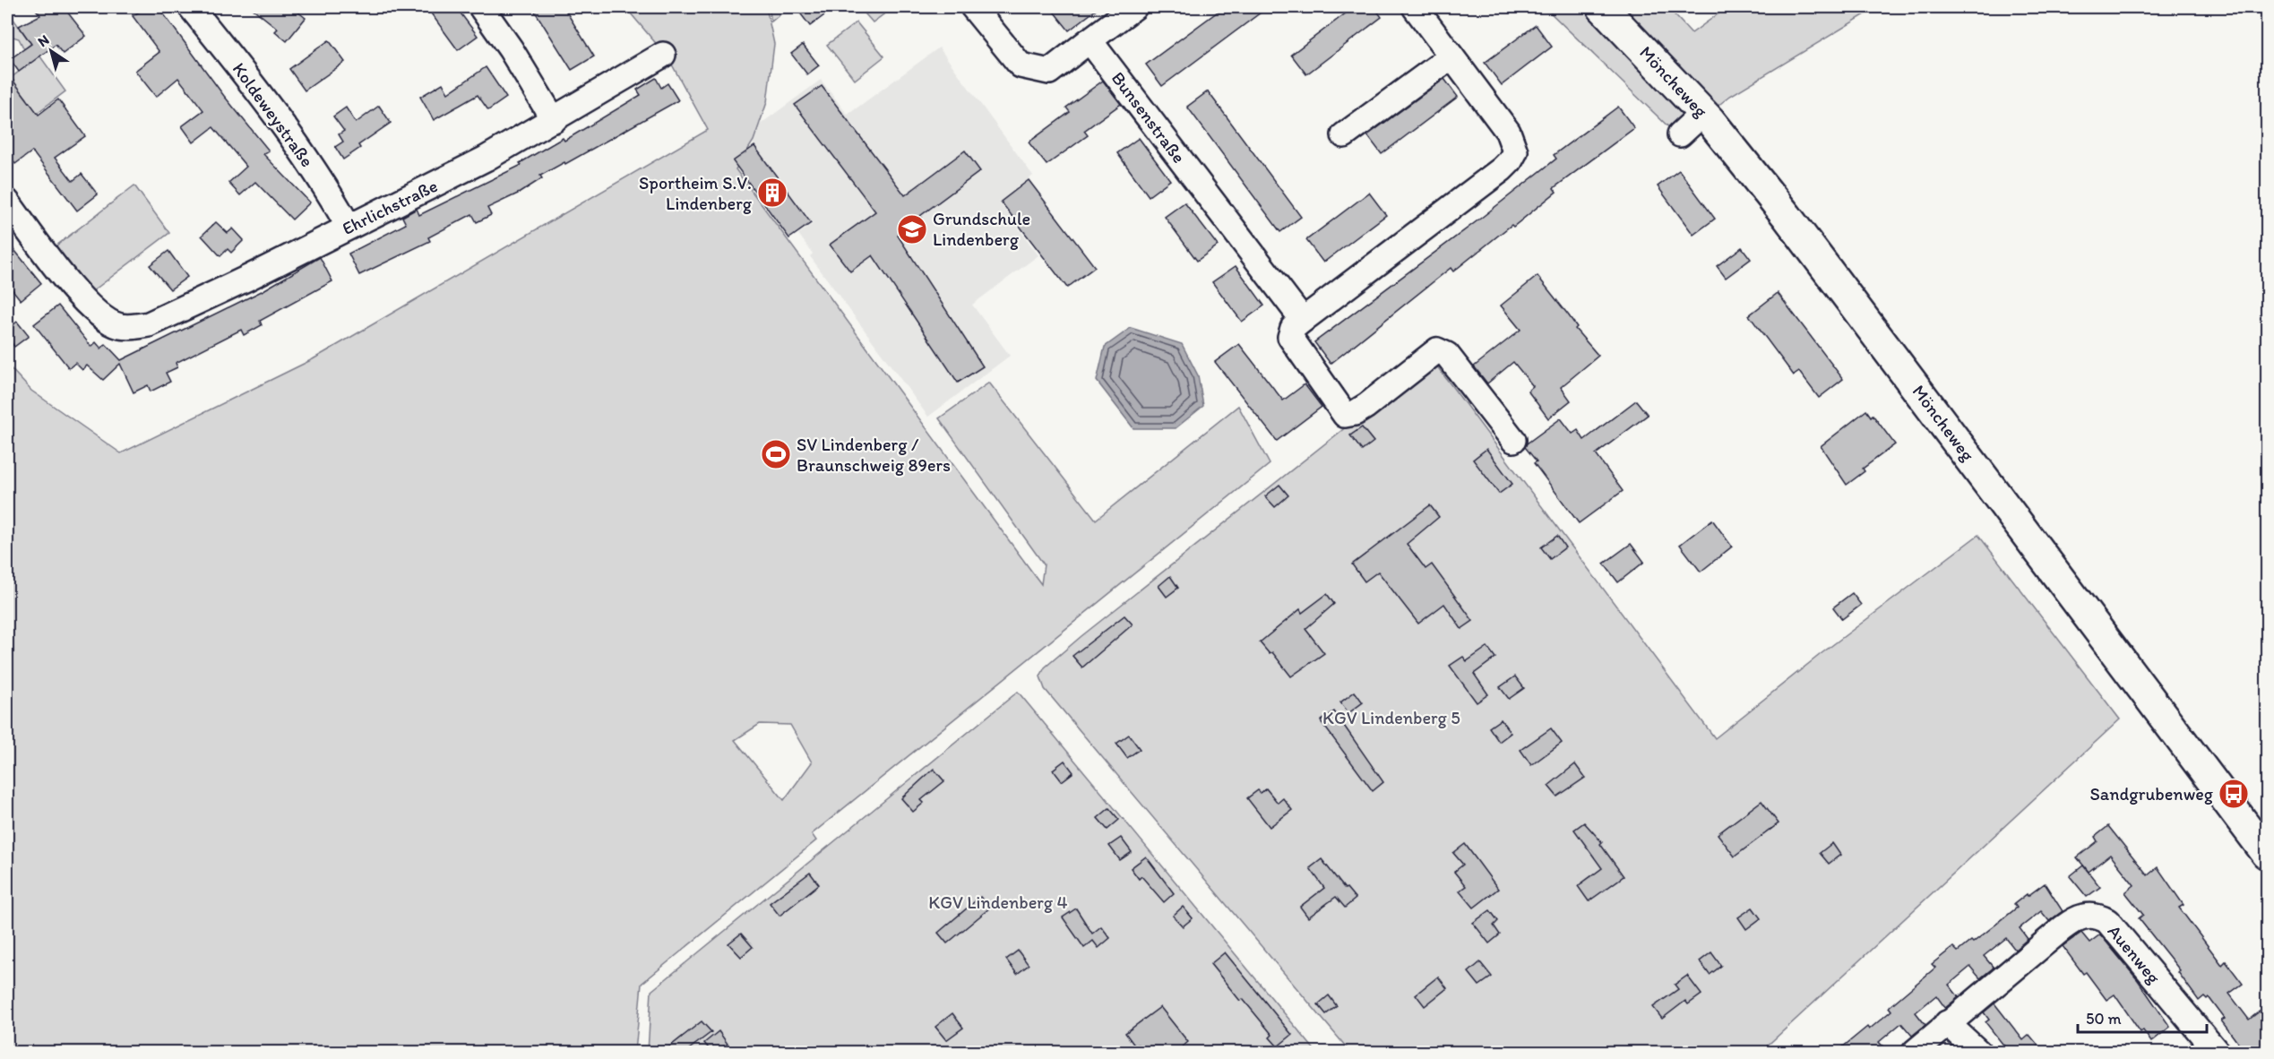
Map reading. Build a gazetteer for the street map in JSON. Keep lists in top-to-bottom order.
{
  "streets": {
    "main road": ["Möncheweg"],
    "street": [
      "Koldeweystraße",
      "Bunsenstraße",
      "Ehrlichstraße",
      "Auenweg"
    ]
  },
  "crossings": [
    ["Koldeweystraße", "Ehrlichstraße"]
  ],
  "parks": ["KGV Lindenberg 5", "KGV Lindenberg 4"],
  "places": {
    "building": ["Sportheim S.V. Lindenberg"],
    "school or university": ["Grundschule Lindenberg"],
    "sports": ["SV Lindenberg / Braunschweig 89ers"],
    "bus stop": ["Sandgrubenweg"]
  },
  "scale_bar": "50 m",
  "north": "top left"
}
